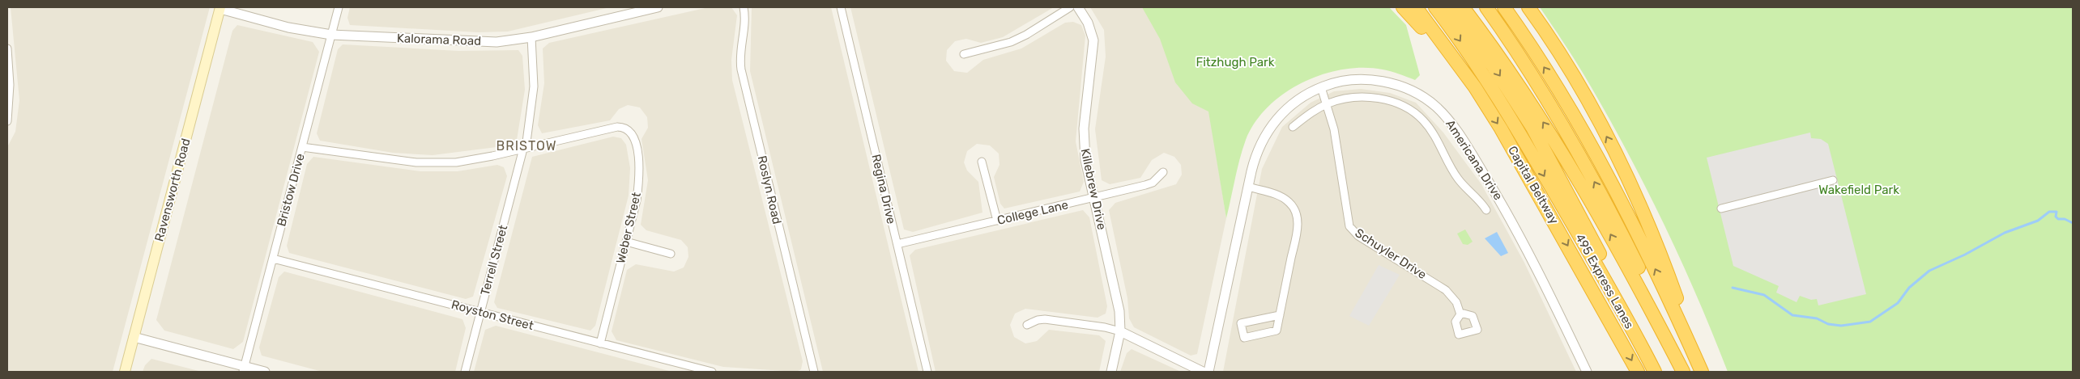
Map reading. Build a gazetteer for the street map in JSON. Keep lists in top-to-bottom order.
{
  "streets": {
    "highway": ["Capital Beltway", "495 Express Lanes"],
    "main road": ["Ravensworth Road"],
    "street": [
      "Kalorama Road",
      "Americana Drive",
      "Regina Drive",
      "Killebrew Drive",
      "Bristow Drive",
      "Roslyn Road",
      "College Lane",
      "Weber Street",
      "Schuyler Drive",
      "Terrell Street",
      "Royston Street"
    ]
  },
  "crossings": [
    ["Kalorama Road", "Ravensworth Road"],
    ["Kalorama Road", "Bristow Drive"],
    ["Kalorama Road", "Terrell Street"],
    ["Americana Drive", "Schuyler Drive"],
    ["Regina Drive", "College Lane"],
    ["Killebrew Drive", "College Lane"],
    ["Bristow Drive", "Weber Street"],
    ["Bristow Drive", "Royston Street"],
    ["Weber Street", "Terrell Street"],
    ["Weber Street", "Royston Street"],
    ["Terrell Street", "Royston Street"]
  ],
  "districts": ["BRISTOW"],
  "parks": ["Fitzhugh Park", "Wakefield Park"]
}
